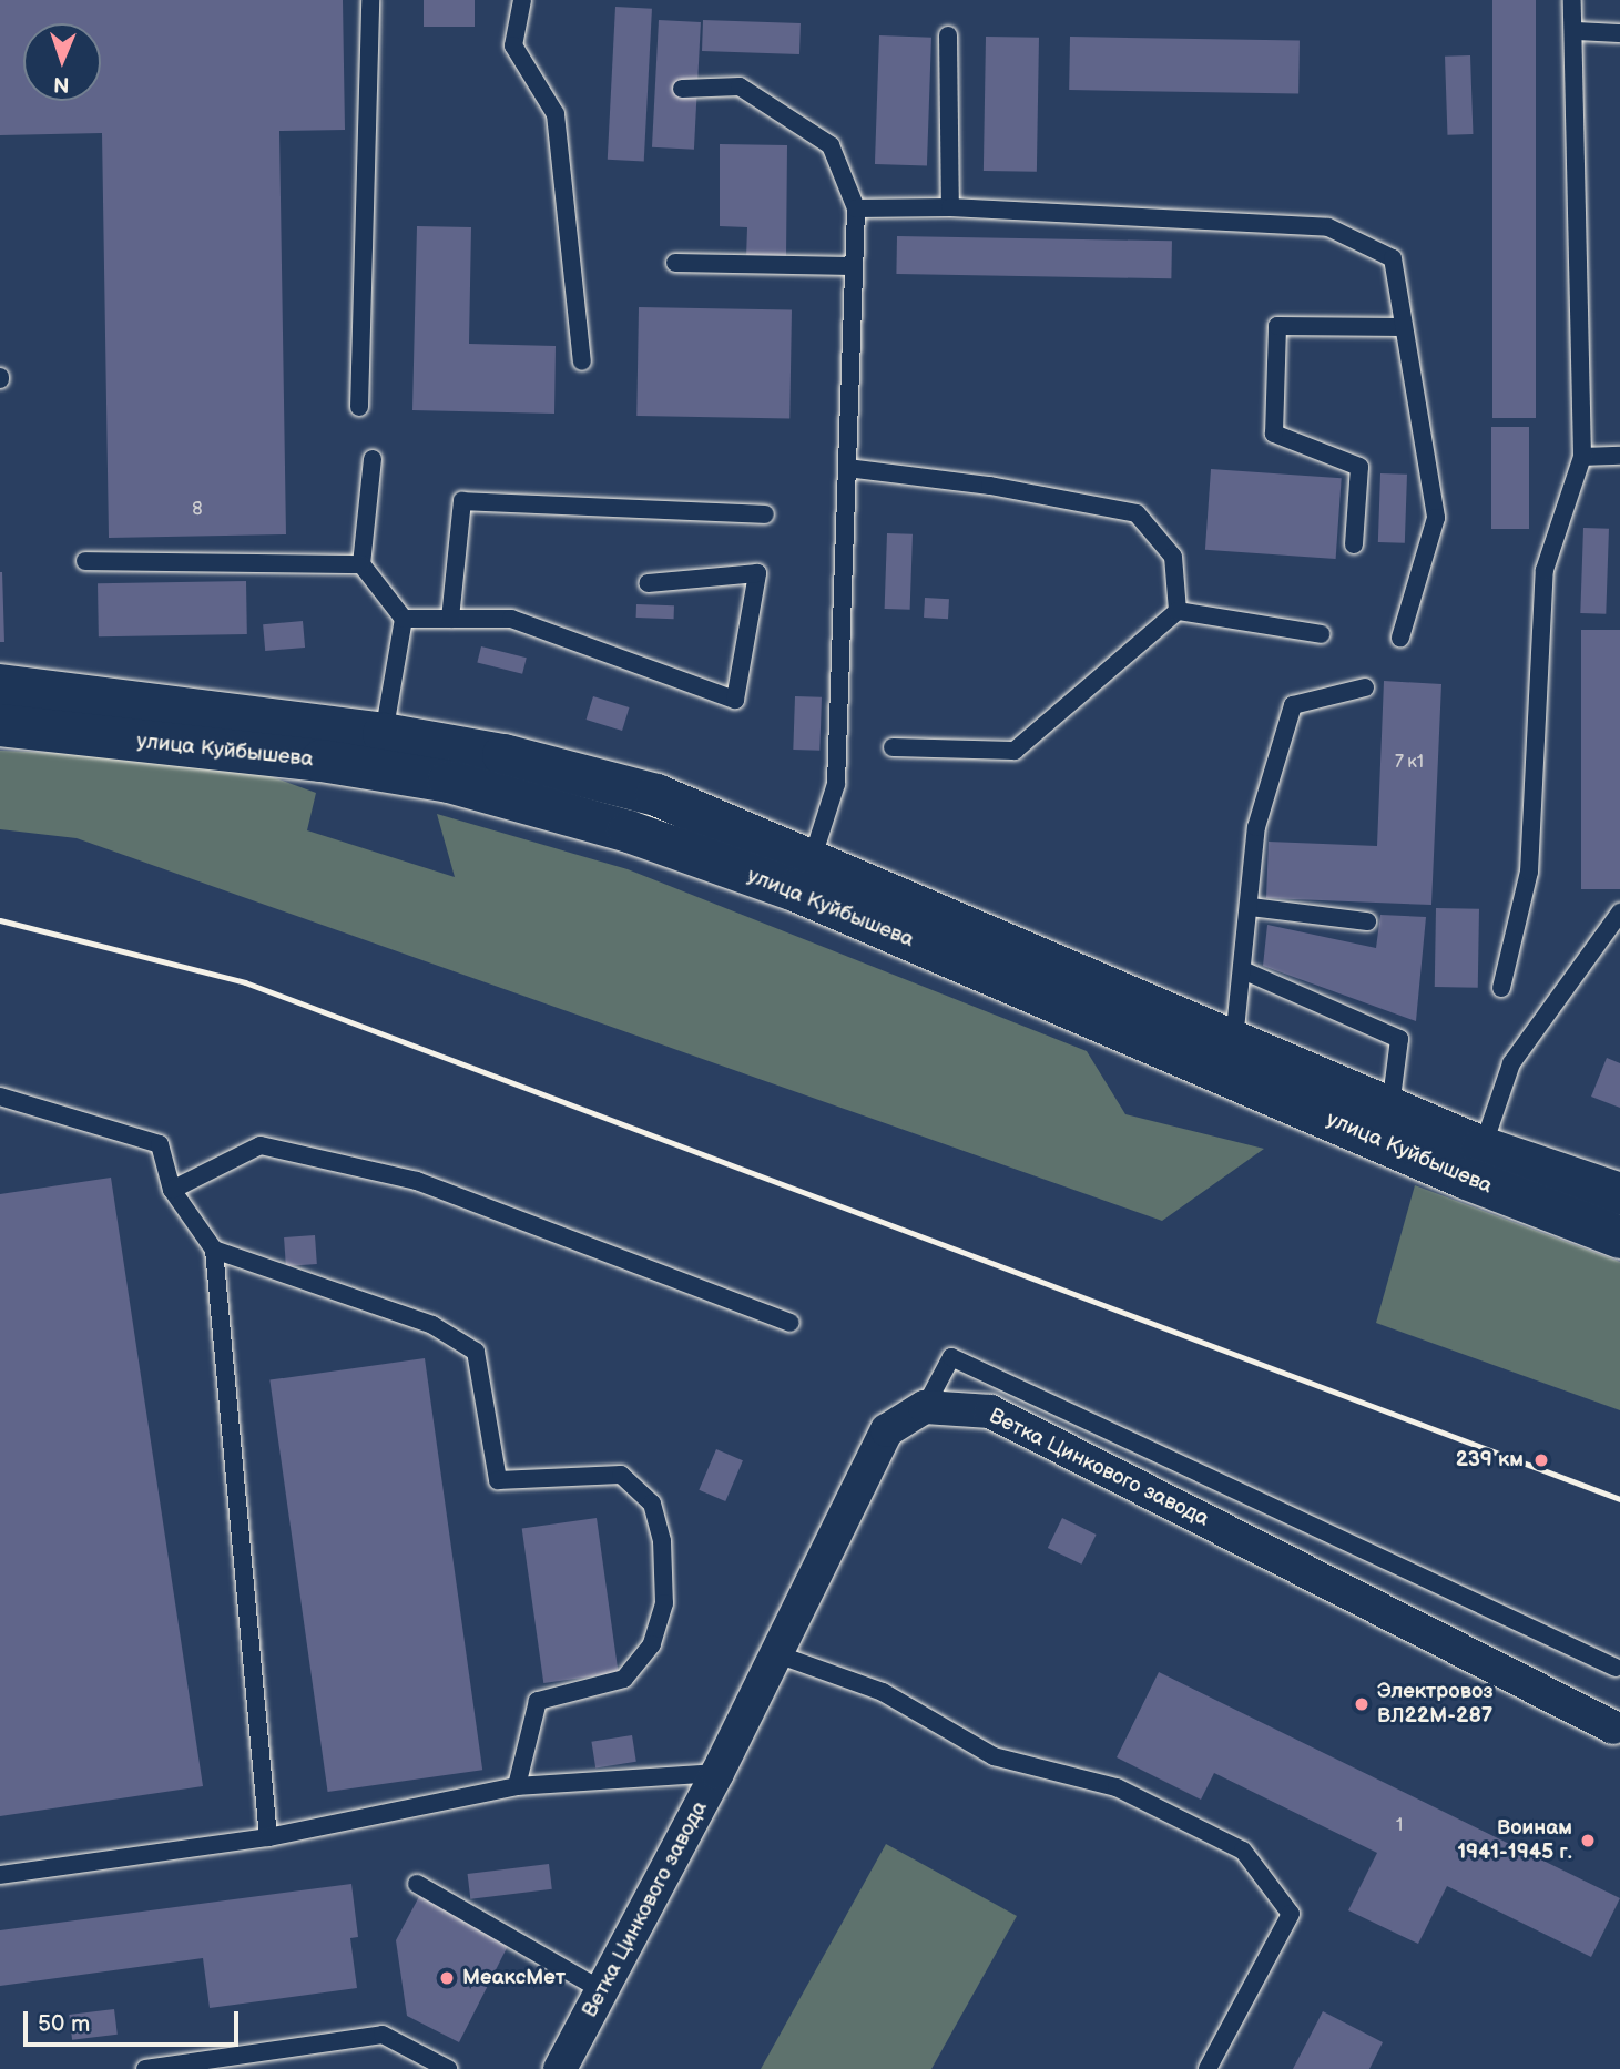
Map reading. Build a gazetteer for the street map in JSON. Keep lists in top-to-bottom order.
{
  "streets": {
    "main road": ["улица Куйбышева"],
    "street": ["Ветка Цинкового завода"]
  },
  "places": [
    "239 км",
    "Электровоз ВЛ22М-287",
    "Воинам 1941-1945 г.",
    "МеаксМет"
  ],
  "house_numbers": ["8", "7 к1", "1"],
  "scale_bar": "50 m",
  "north": "bottom"
}
